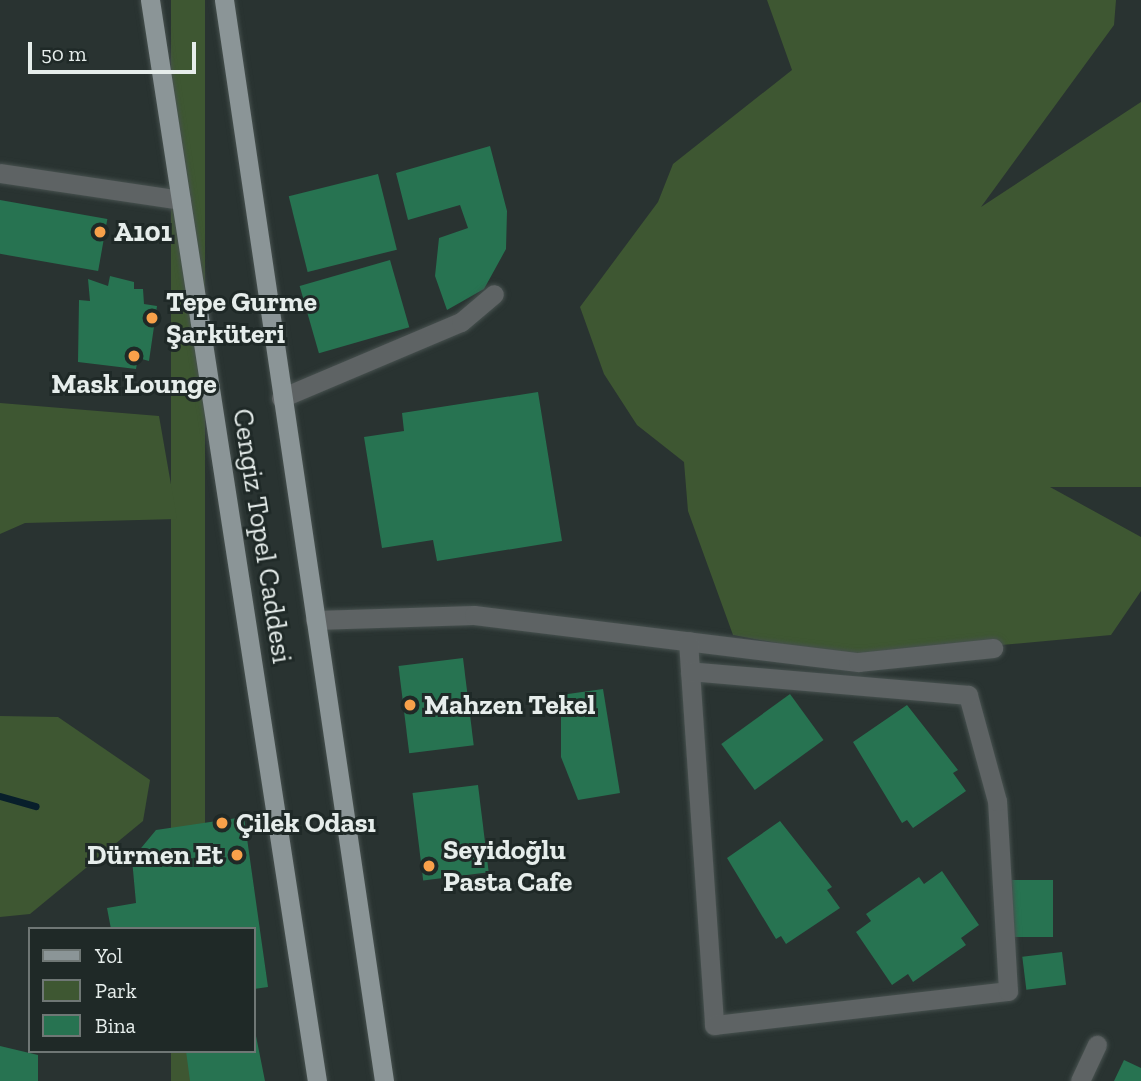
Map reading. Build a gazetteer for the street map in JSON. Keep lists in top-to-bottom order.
{
  "streets": {
    "main road": ["Cengiz Topel Caddesi"]
  },
  "places": [
    "A101",
    "Tepe Gurme Şarküteri",
    "Mask Lounge",
    "Mahzen Tekel",
    "Çilek Odası",
    "Dürmen Et",
    "Seyidoğlu Pasta Cafe"
  ],
  "legend": ["Yol", "Park", "Bina"],
  "scale_bar": "50 m"
}
